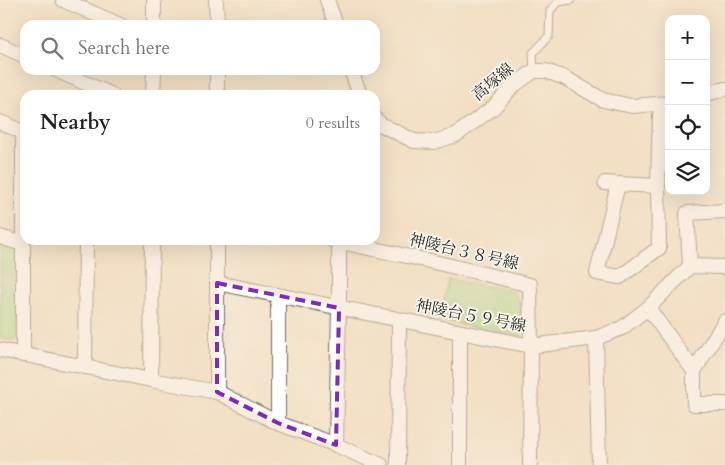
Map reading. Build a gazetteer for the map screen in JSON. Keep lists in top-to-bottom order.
{
  "streets": {
    "street": ["高塚線", "神陵台３８号線", "神陵台５９号線"]
  },
  "crossings": [
    ["神陵台３８号線", "神陵台５９号線"]
  ],
  "page": {
    "map_buttons": ["+", "−"],
    "search": "Search here",
    "heading": ["Nearby", "0 results"]
  }
}
